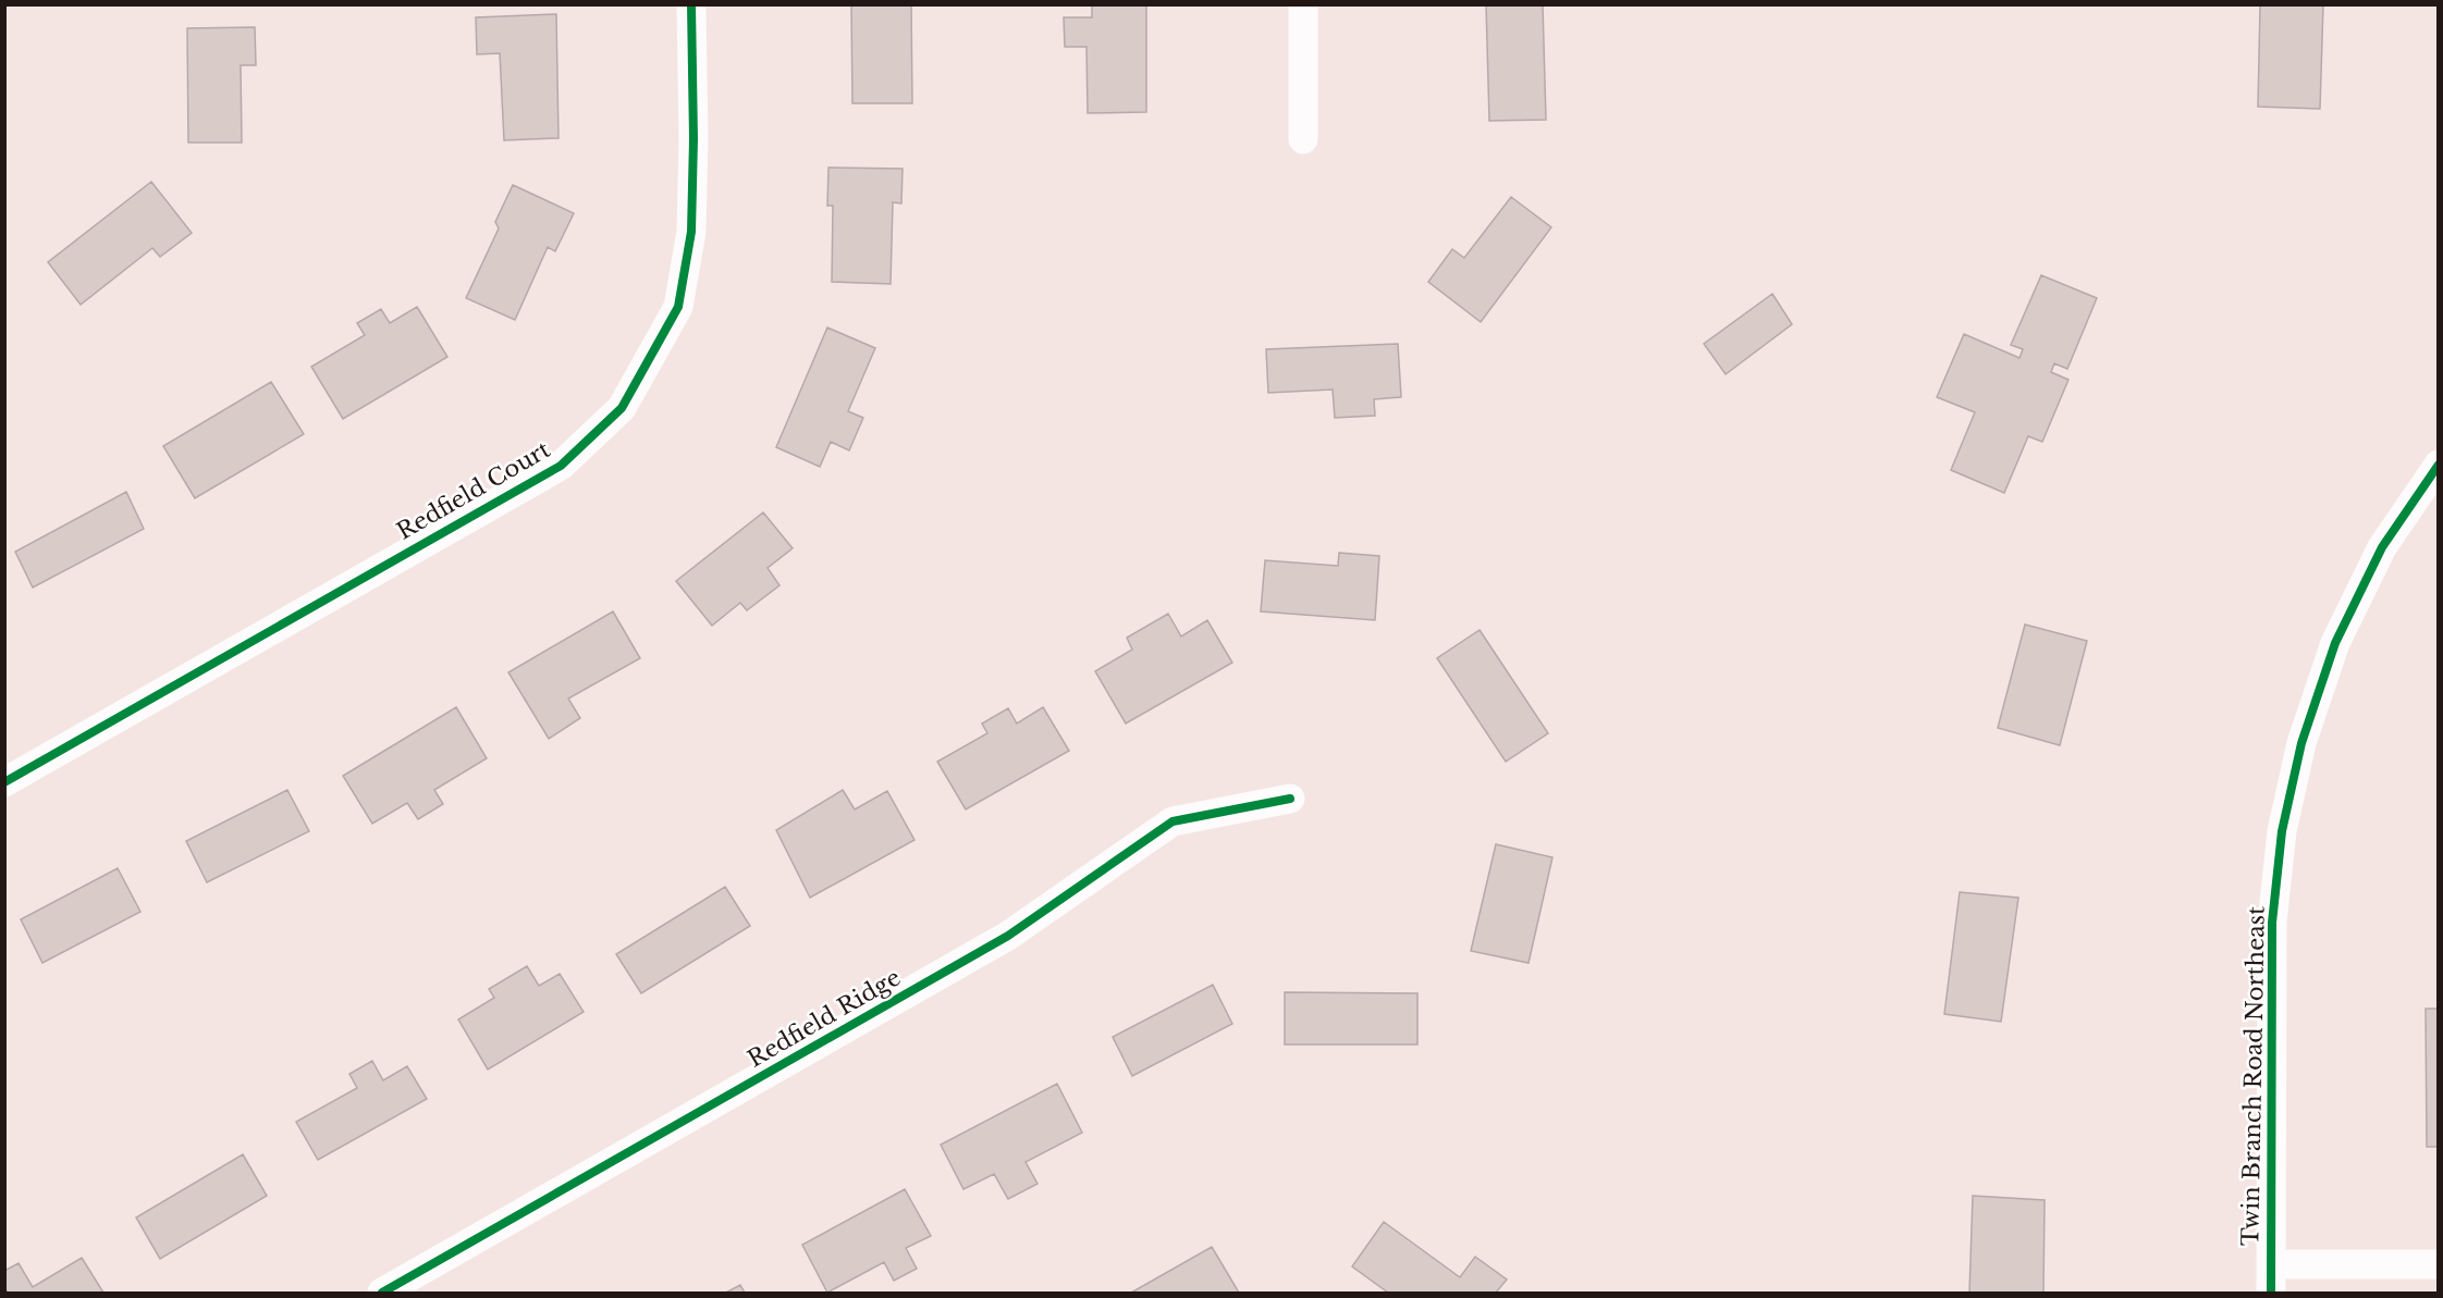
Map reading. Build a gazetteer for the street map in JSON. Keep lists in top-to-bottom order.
{
  "streets": {
    "street": ["Redfield Court", "Redfield Ridge", "Twin Branch Road Northeast"]
  }
}
